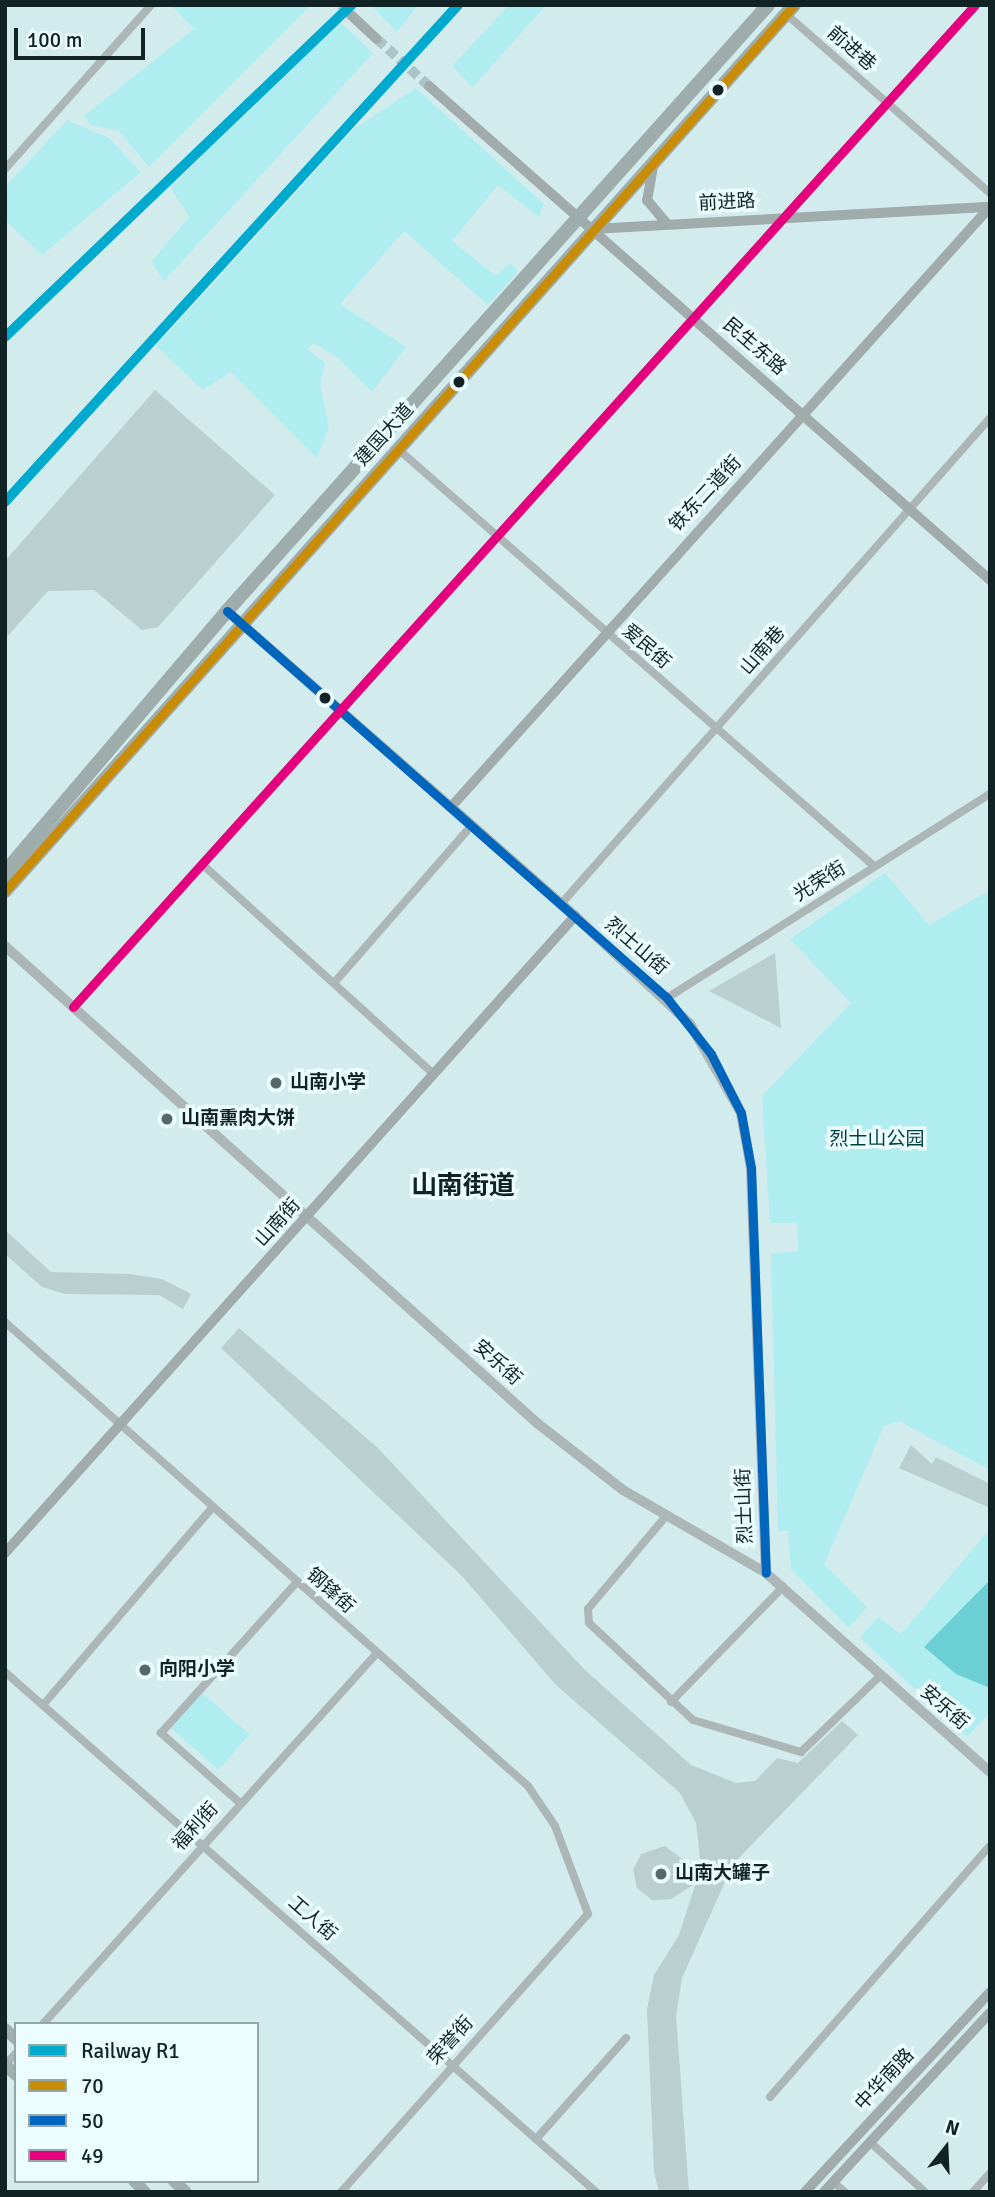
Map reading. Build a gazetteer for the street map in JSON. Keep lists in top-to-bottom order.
{
  "streets": {
    "highway": ["建国大道"],
    "main road": [
      "前进路",
      "民生东路",
      "铁东二道街",
      "烈士山街",
      "山南街",
      "中华南路"
    ],
    "street": [
      "前进巷",
      "爱民街",
      "山南巷",
      "光荣街",
      "安乐街",
      "钢锋街",
      "福利街",
      "工人街",
      "荣誉街"
    ]
  },
  "crossings": [
    ["前进巷", "建国大道"],
    ["前进路", "民生东路"],
    ["前进路", "建国大道"],
    ["前进路", "铁东二道街"],
    ["民生东路", "建国大道"],
    ["民生东路", "铁东二道街"],
    ["民生东路", "山南巷"],
    ["建国大道", "爱民街"],
    ["建国大道", "烈士山街"],
    ["铁东二道街", "爱民街"],
    ["铁东二道街", "烈士山街"],
    ["爱民街", "山南巷"],
    ["爱民街", "光荣街"],
    ["山南巷", "烈士山街"],
    ["光荣街", "烈士山街"],
    ["烈士山街", "山南街"],
    ["烈士山街", "安乐街"],
    ["山南街", "安乐街"],
    ["山南街", "钢锋街"],
    ["钢锋街", "福利街"],
    ["钢锋街", "荣誉街"],
    ["福利街", "工人街"],
    ["工人街", "荣誉街"]
  ],
  "districts": ["山南街道"],
  "parks": ["烈士山公园"],
  "places": [
    "山南小学",
    "山南熏肉大饼",
    "向阳小学",
    "山南大罐子"
  ],
  "lines": [
    "rail line R1",
    "transit line 70",
    "transit line 49",
    "transit line 50"
  ],
  "legend": [
    "Railway R1",
    "70",
    "50",
    "49"
  ],
  "scale_bar": "100 m",
  "north": "top"
}
